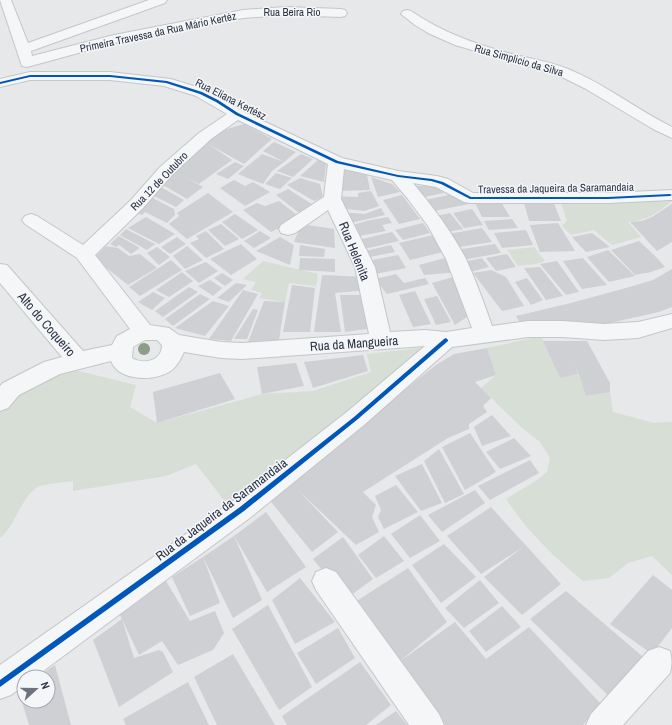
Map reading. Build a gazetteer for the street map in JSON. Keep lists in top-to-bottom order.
{
  "streets": {
    "street": [
      "Rua Beira Rio",
      "Primeira Travessa da Rua Mário Kertéz",
      "Rua Simplicio da Silva",
      "Rua Eliana Kertész",
      "Rua 12 de Outubro",
      "Travessa da Jaqueira da Saramandaia",
      "Rua Helenita",
      "Alto do Coqueiro",
      "Rua da Mangueira",
      "Rua da Jaqueira da Saramandaia"
    ]
  },
  "crossings": [
    ["Rua Beira Rio", "Primeira Travessa da Rua Mário Kertéz"],
    ["Primeira Travessa da Rua Mário Kertéz", "Rua Eliana Kertész"],
    ["Rua Eliana Kertész", "Rua 12 de Outubro"],
    ["Rua Eliana Kertész", "Travessa da Jaqueira da Saramandaia"],
    ["Rua Helenita", "Rua da Mangueira"],
    ["Rua da Mangueira", "Rua da Jaqueira da Saramandaia"]
  ],
  "north": "right"
}
